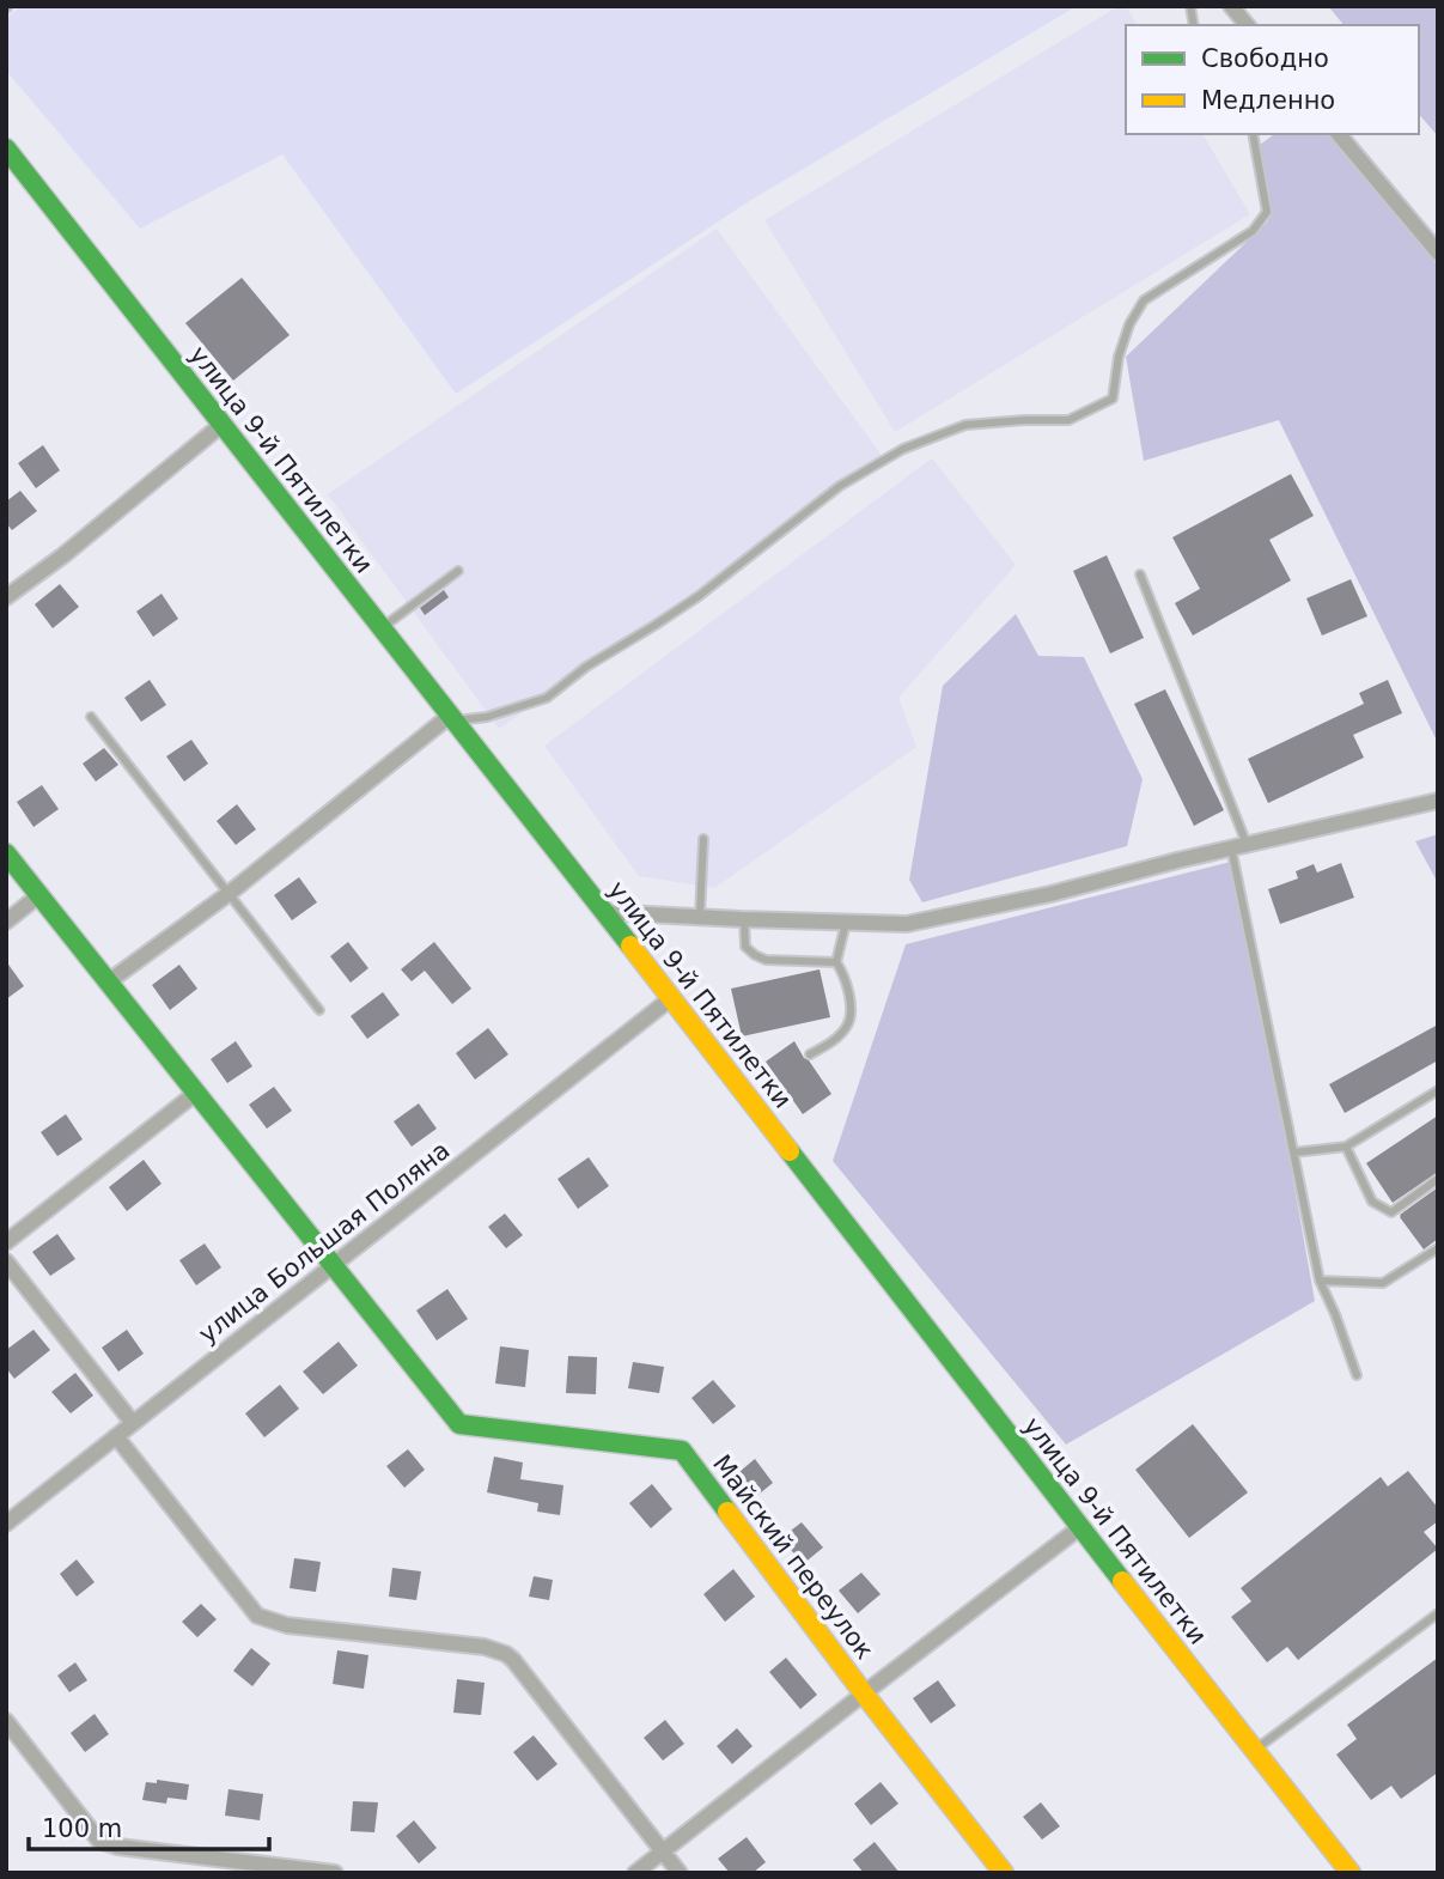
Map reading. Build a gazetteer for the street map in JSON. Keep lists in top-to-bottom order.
{
  "streets": {
    "street": ["улица 9-й Пятилетки", "улица Большая Поляна", "Майский переулок"]
  },
  "crossings": [
    ["улица 9-й Пятилетки", "улица Большая Поляна"],
    ["улица Большая Поляна", "Майский переулок"]
  ],
  "legend": ["Свободно", "Медленно"],
  "scale_bar": "100 m"
}
